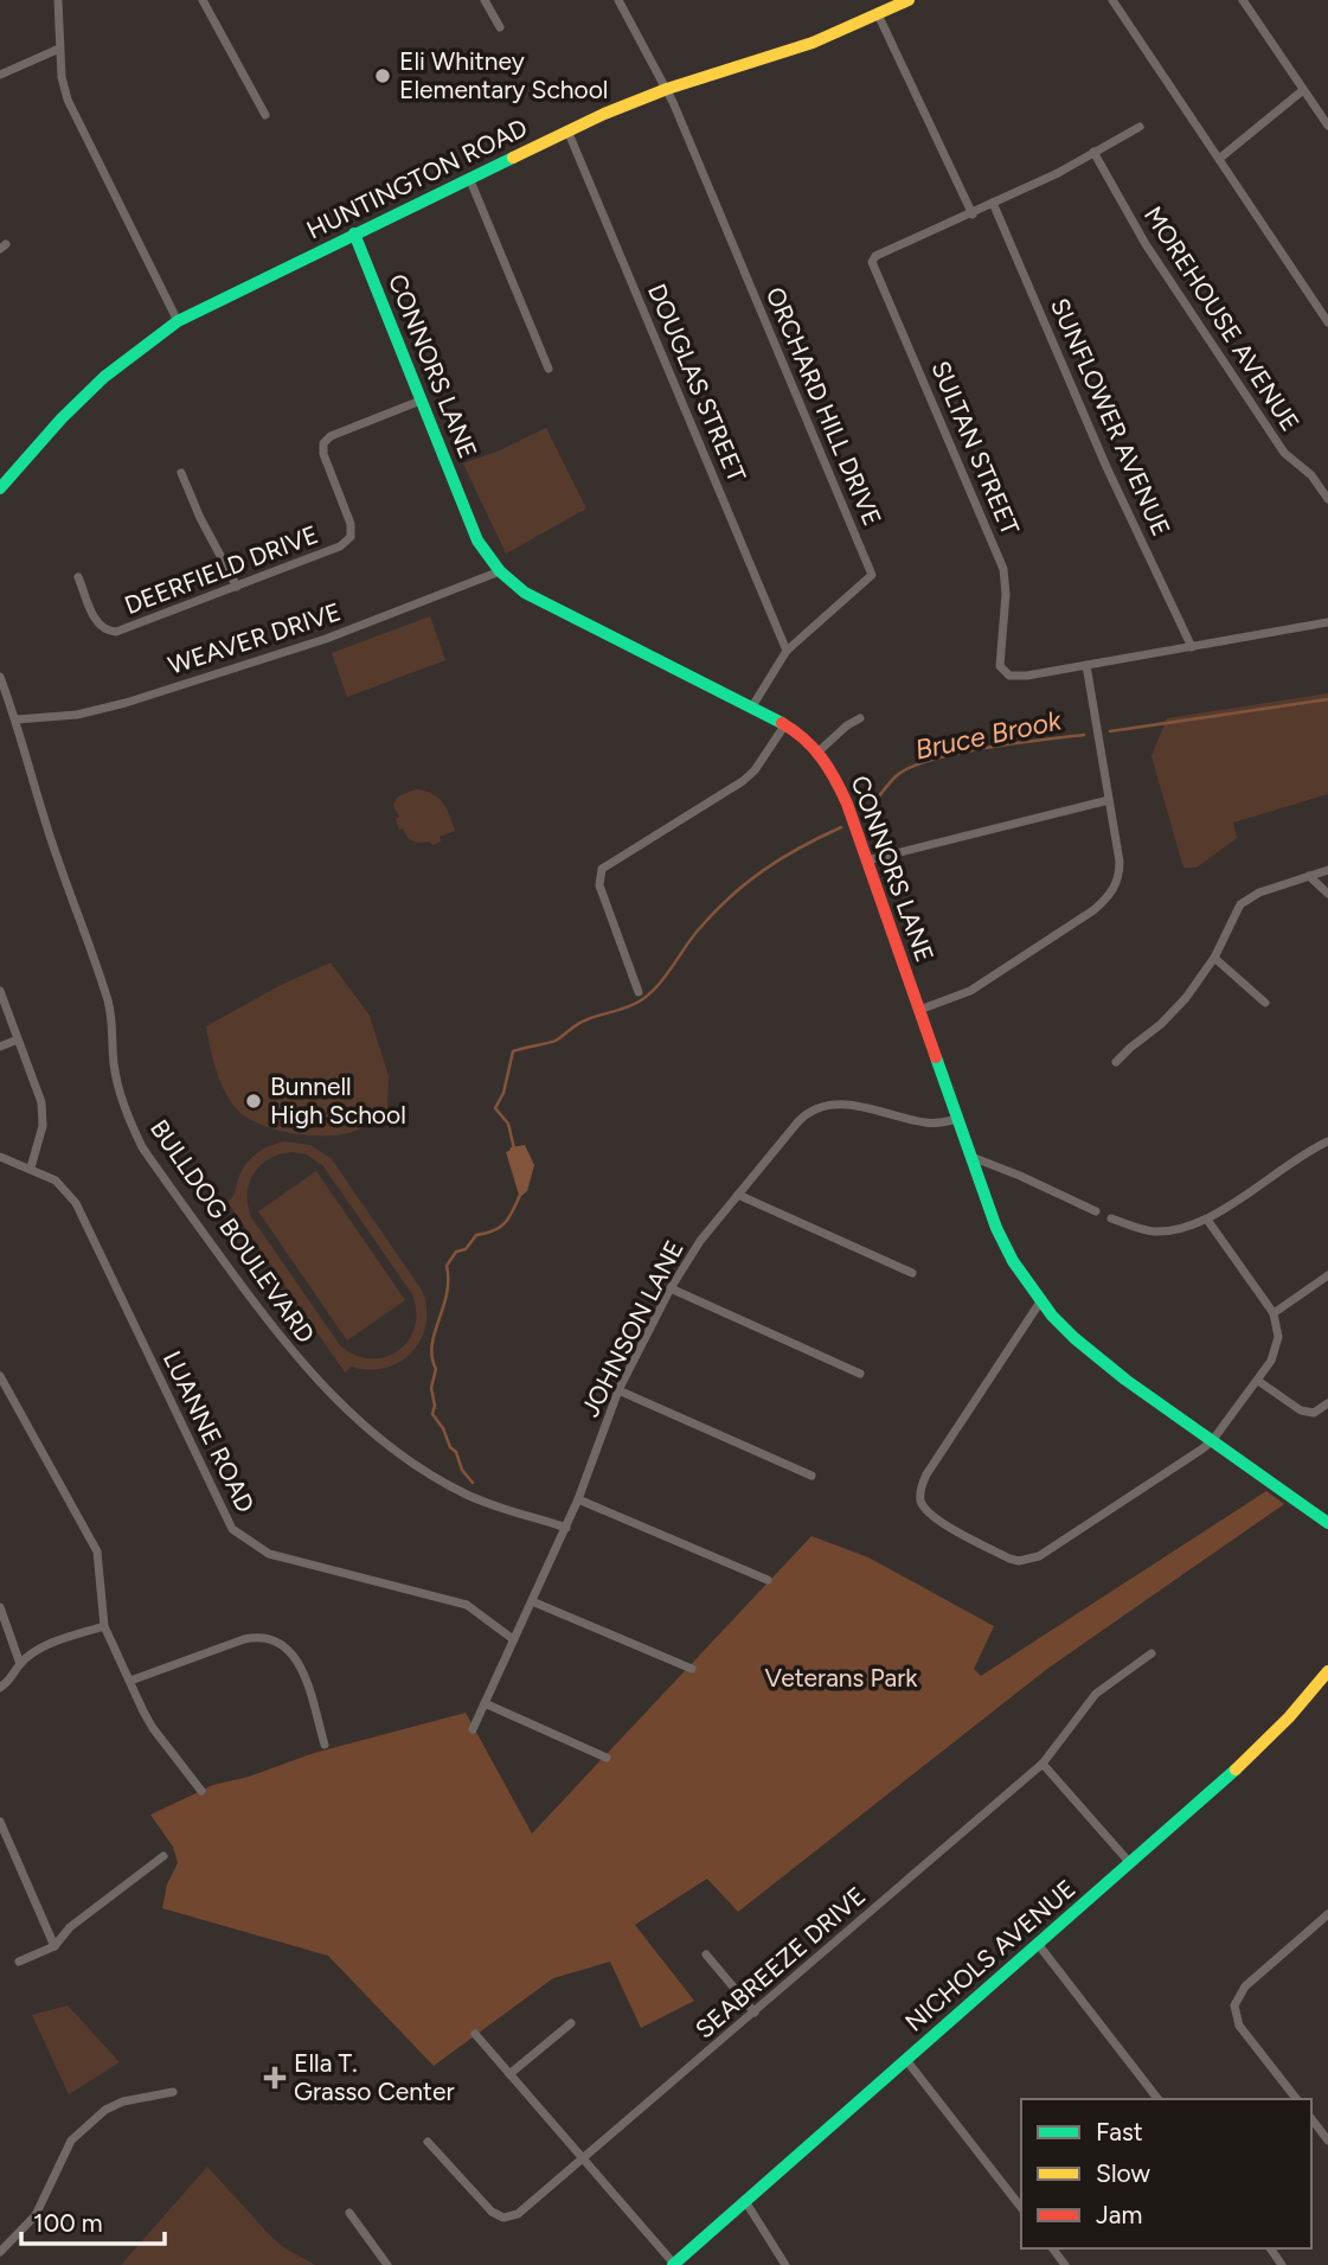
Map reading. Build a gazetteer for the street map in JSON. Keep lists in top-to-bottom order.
{
  "streets": {
    "main road": ["HUNTINGTON ROAD", "CONNORS LANE", "NICHOLS AVENUE"],
    "street": [
      "MOREHOUSE AVENUE",
      "DOUGLAS STREET",
      "ORCHARD HILL DRIVE",
      "SUNFLOWER AVENUE",
      "SULTAN STREET",
      "DEERFIELD DRIVE",
      "WEAVER DRIVE",
      "BULLDOG BOULEVARD",
      "JOHNSON LANE",
      "LUANNE ROAD",
      "SEABREEZE DRIVE"
    ]
  },
  "crossings": [
    ["HUNTINGTON ROAD", "CONNORS LANE"],
    ["HUNTINGTON ROAD", "DOUGLAS STREET"],
    ["HUNTINGTON ROAD", "ORCHARD HILL DRIVE"],
    ["CONNORS LANE", "ORCHARD HILL DRIVE"],
    ["CONNORS LANE", "DEERFIELD DRIVE"],
    ["CONNORS LANE", "WEAVER DRIVE"],
    ["CONNORS LANE", "JOHNSON LANE"],
    ["DOUGLAS STREET", "ORCHARD HILL DRIVE"],
    ["WEAVER DRIVE", "BULLDOG BOULEVARD"],
    ["BULLDOG BOULEVARD", "JOHNSON LANE"],
    ["JOHNSON LANE", "LUANNE ROAD"]
  ],
  "water": ["Bruce Brook"],
  "parks": ["Veterans Park"],
  "places": {
    "other": ["Eli Whitney Elementary School", "Bunnell High School"],
    "health": ["Ella T. Grasso Center"]
  },
  "legend": ["Fast", "Slow", "Jam"],
  "scale_bar": "100 m"
}
